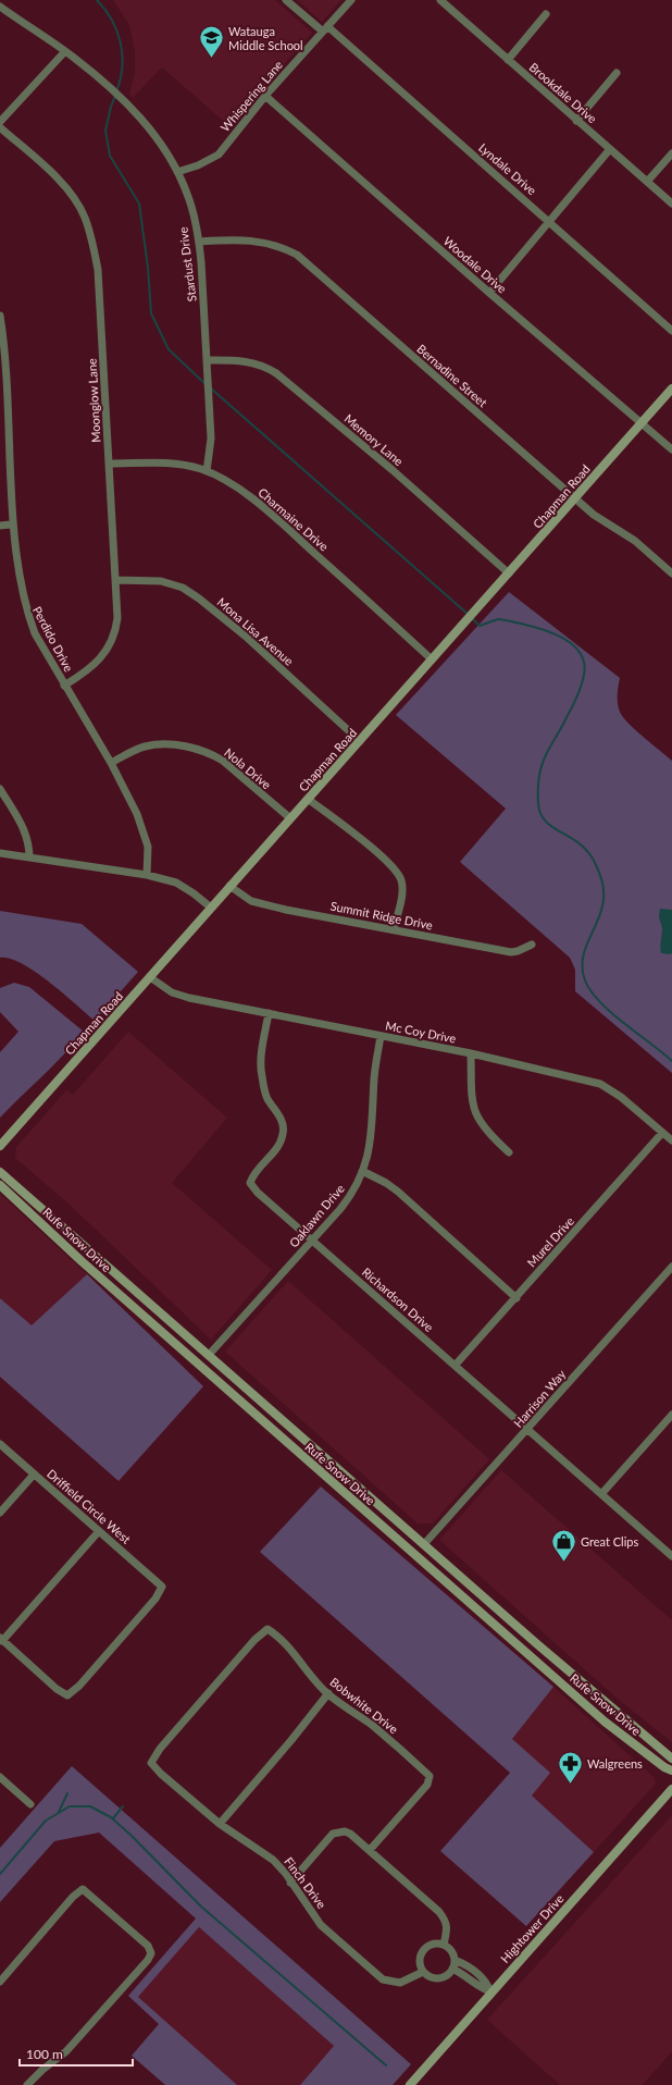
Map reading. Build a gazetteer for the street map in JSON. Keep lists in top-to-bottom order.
{
  "streets": {
    "main road": ["Chapman Road", "Rufe Snow Drive", "Hightower Drive"],
    "street": [
      "Brookdale Drive",
      "Whispering Lane",
      "Lyndale Drive",
      "Stardust Drive",
      "Woodale Drive",
      "Bernadine Street",
      "Moonglow Lane",
      "Memory Lane",
      "Charmaine Drive",
      "Mona Lisa Avenue",
      "Perdido Drive",
      "Nola Drive",
      "Summit Ridge Drive",
      "Mc Coy Drive",
      "Oaklawn Drive",
      "Murel Drive",
      "Richardson Drive",
      "Harrison Way",
      "Driffield Circle West",
      "Bobwhite Drive",
      "Finch Drive"
    ]
  },
  "crossings": [
    ["Whispering Lane", "Lyndale Drive"],
    ["Whispering Lane", "Stardust Drive"],
    ["Whispering Lane", "Woodale Drive"],
    ["Stardust Drive", "Bernadine Street"],
    ["Stardust Drive", "Memory Lane"],
    ["Stardust Drive", "Charmaine Drive"],
    ["Woodale Drive", "Chapman Road"],
    ["Bernadine Street", "Chapman Road"],
    ["Moonglow Lane", "Charmaine Drive"],
    ["Moonglow Lane", "Mona Lisa Avenue"],
    ["Moonglow Lane", "Perdido Drive"],
    ["Memory Lane", "Chapman Road"],
    ["Chapman Road", "Charmaine Drive"],
    ["Chapman Road", "Mona Lisa Avenue"],
    ["Chapman Road", "Nola Drive"],
    ["Chapman Road", "Summit Ridge Drive"],
    ["Chapman Road", "Mc Coy Drive"],
    ["Perdido Drive", "Nola Drive"],
    ["Mc Coy Drive", "Oaklawn Drive"],
    ["Mc Coy Drive", "Murel Drive"],
    ["Mc Coy Drive", "Richardson Drive"],
    ["Oaklawn Drive", "Rufe Snow Drive"],
    ["Oaklawn Drive", "Richardson Drive"],
    ["Rufe Snow Drive", "Harrison Way"],
    ["Murel Drive", "Richardson Drive"],
    ["Richardson Drive", "Harrison Way"],
    ["Bobwhite Drive", "Finch Drive"]
  ],
  "places": {
    "school or university": ["Watauga Middle School"],
    "shop": ["Great Clips"],
    "pharmacy": ["Walgreens"]
  },
  "scale_bar": "100 m"
}
